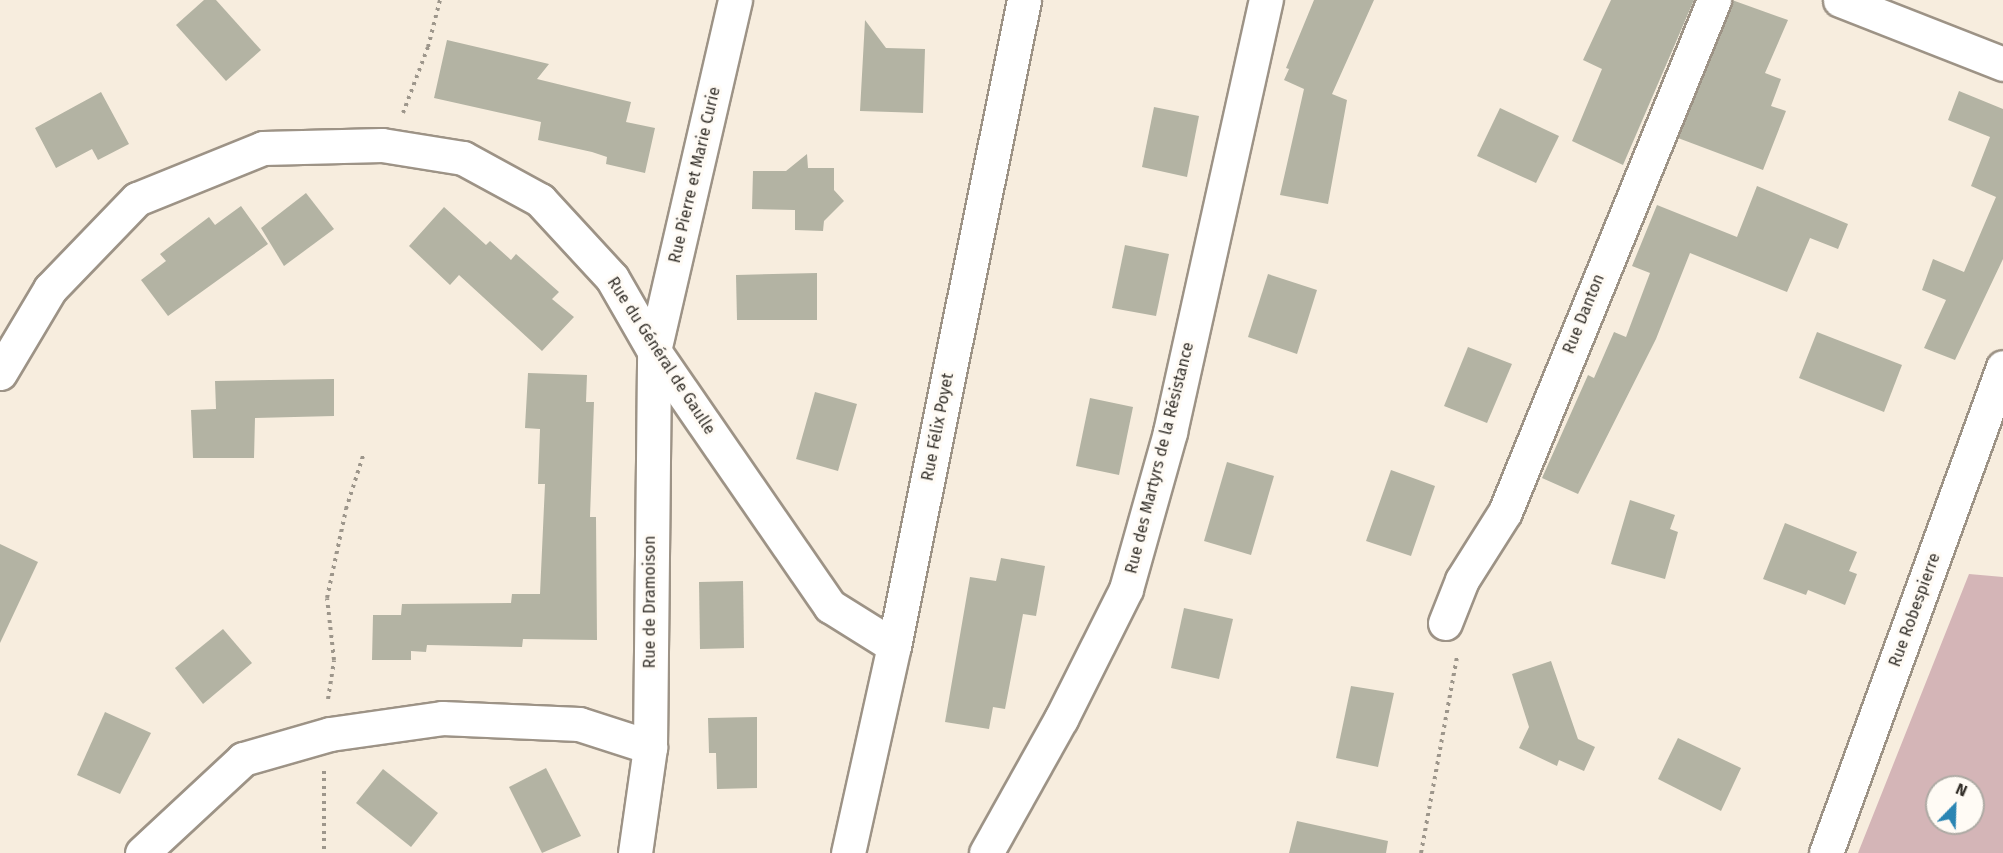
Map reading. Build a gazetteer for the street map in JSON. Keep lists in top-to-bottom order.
{
  "streets": {
    "street": [
      "Rue Pierre et Marie Curie",
      "Rue Danton",
      "Rue du Général de Gaulle",
      "Rue Félix Poyet",
      "Rue des Martyrs de la Résistance",
      "Rue de Dramoison",
      "Rue Robespierre"
    ]
  },
  "crossings": [
    ["Rue Pierre et Marie Curie", "Rue du Général de Gaulle"],
    ["Rue Pierre et Marie Curie", "Rue de Dramoison"],
    ["Rue du Général de Gaulle", "Rue Félix Poyet"],
    ["Rue du Général de Gaulle", "Rue de Dramoison"]
  ],
  "north": "top right"
}
